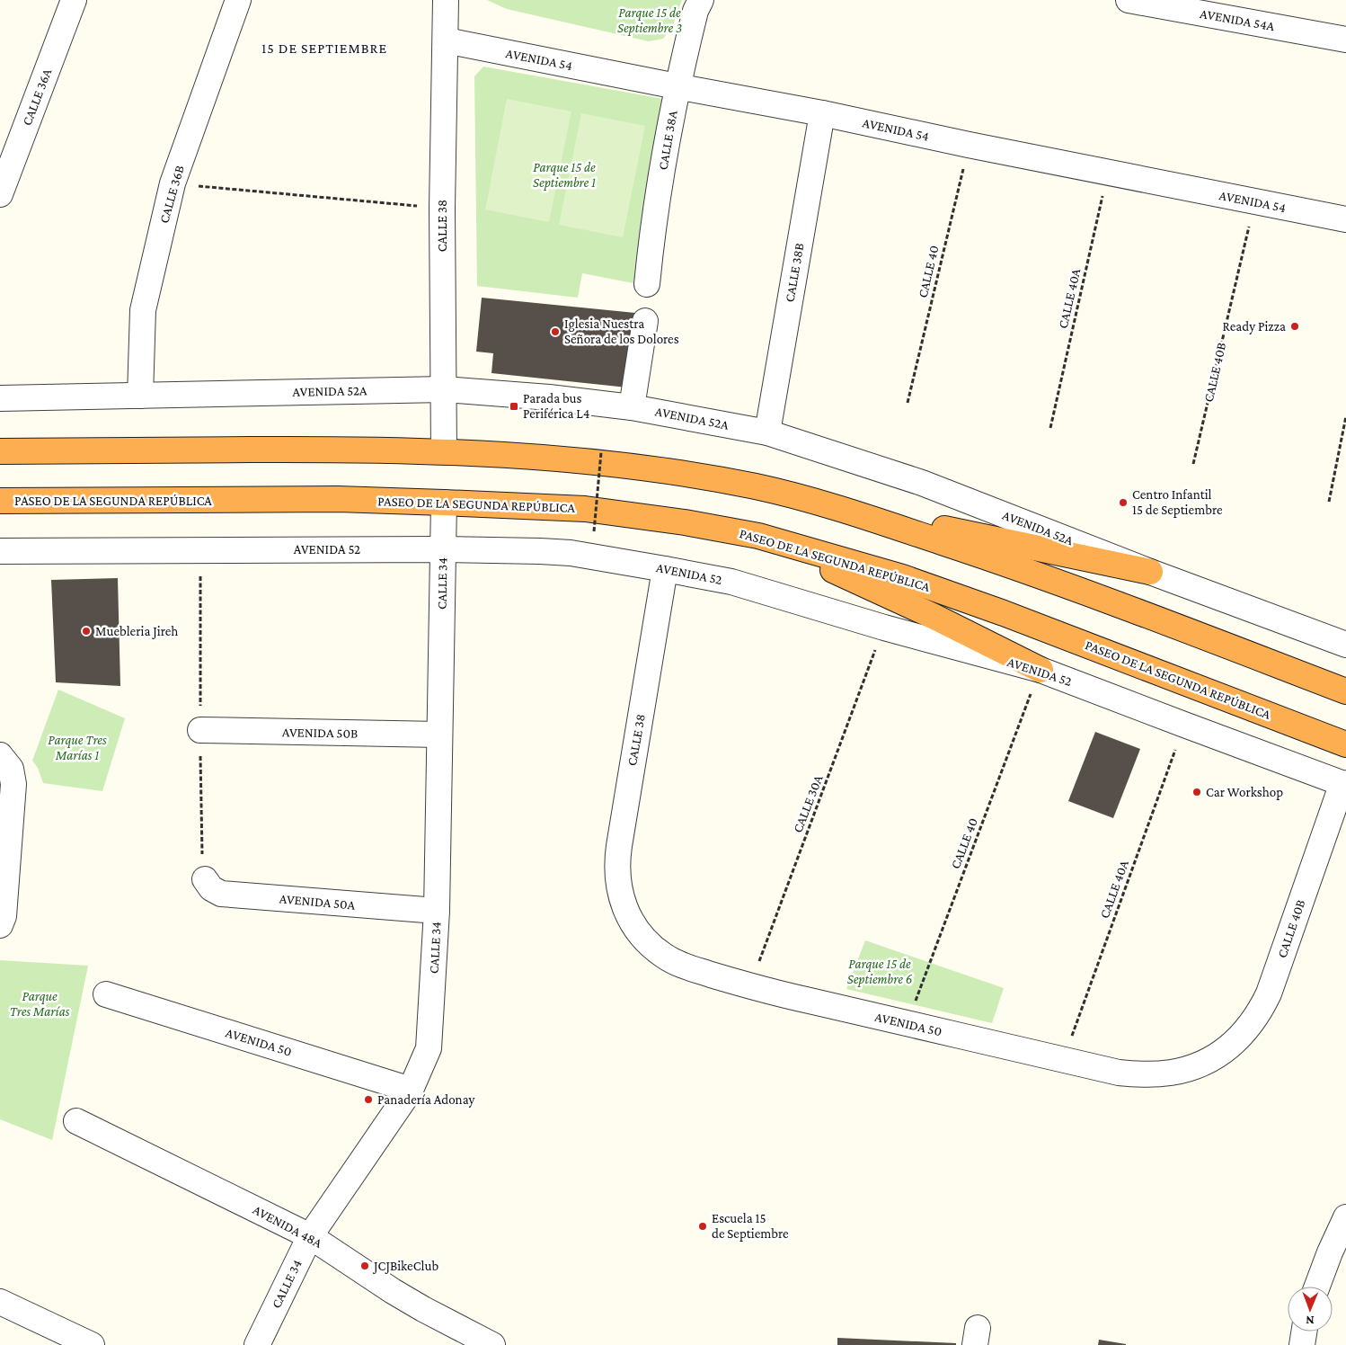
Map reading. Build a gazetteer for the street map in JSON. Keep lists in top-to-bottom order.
{
  "streets": {
    "highway": ["PASEO DE LA SEGUNDA REPÚBLICA"],
    "street": [
      "AVENIDA 54A",
      "AVENIDA 54",
      "CALLE 36A",
      "CALLE 38A",
      "CALLE 36B",
      "CALLE 38",
      "CALLE 38B",
      "CALLE 40B",
      "AVENIDA 52A",
      "AVENIDA 52",
      "CALLE 34",
      "AVENIDA 50B",
      "AVENIDA 50A",
      "AVENIDA 50",
      "AVENIDA 48A"
    ],
    "path": ["CALLE 40", "CALLE 40A", "CALLE 30A"]
  },
  "crossings": [
    ["AVENIDA 54", "CALLE 38A"],
    ["AVENIDA 54", "CALLE 38"],
    ["AVENIDA 54", "CALLE 40"],
    ["AVENIDA 54", "CALLE 38B"],
    ["AVENIDA 54", "CALLE 40A"],
    ["AVENIDA 54", "CALLE 40B"],
    ["CALLE 36B", "AVENIDA 52A"],
    ["CALLE 38", "AVENIDA 52A"],
    ["CALLE 38", "AVENIDA 52"],
    ["CALLE 38", "AVENIDA 50"],
    ["CALLE 40", "AVENIDA 52"],
    ["CALLE 40", "AVENIDA 50"],
    ["CALLE 38B", "AVENIDA 52A"],
    ["CALLE 40A", "AVENIDA 52"],
    ["CALLE 40A", "AVENIDA 50"],
    ["CALLE 40B", "AVENIDA 52"],
    ["CALLE 40B", "AVENIDA 50"],
    ["PASEO DE LA SEGUNDA REPÚBLICA", "CALLE 34"],
    ["AVENIDA 52", "CALLE 34"],
    ["AVENIDA 52", "CALLE 30A"],
    ["CALLE 34", "AVENIDA 50B"],
    ["CALLE 34", "AVENIDA 50A"],
    ["CALLE 34", "AVENIDA 50"],
    ["CALLE 34", "AVENIDA 48A"],
    ["CALLE 30A", "AVENIDA 50"]
  ],
  "districts": ["15 DE SEPTIEMBRE"],
  "parks": [
    "Parque 15 de Septiembre 3",
    "Parque 15 de Septiembre 1",
    "Parque Tres Marías 1",
    "Parque 15 de Septiembre 6",
    "Parque Tres Marías"
  ],
  "places": {
    "other": [
      "Ready Pizza",
      "Iglesia Nuestra Señora de los Dolores",
      "Centro Infantil 15 de Septiembre",
      "Muebleria Jireh",
      "Car Workshop",
      "Panadería Adonay",
      "Escuela 15 de Septiembre",
      "JCJBikeClub"
    ],
    "transit": ["Parada bus Periférica L4"]
  },
  "north": "bottom"
}
